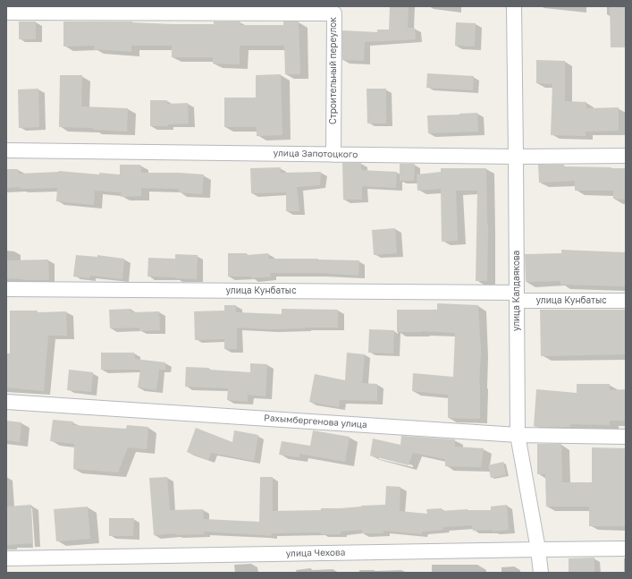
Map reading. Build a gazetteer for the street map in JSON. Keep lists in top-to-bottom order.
{
  "streets": {
    "street": [
      "Строительный переулок",
      "улица Запотоцкого",
      "улица Кунбатыс",
      "улица Калдаякова",
      "Рахымбергенова улица",
      "улица Чехова"
    ]
  },
  "crossings": [
    ["Строительный переулок", "улица Запотоцкого"],
    ["улица Запотоцкого", "улица Калдаякова"],
    ["улица Кунбатыс", "улица Калдаякова"],
    ["улица Калдаякова", "Рахымбергенова улица"],
    ["улица Калдаякова", "улица Чехова"]
  ]
}
